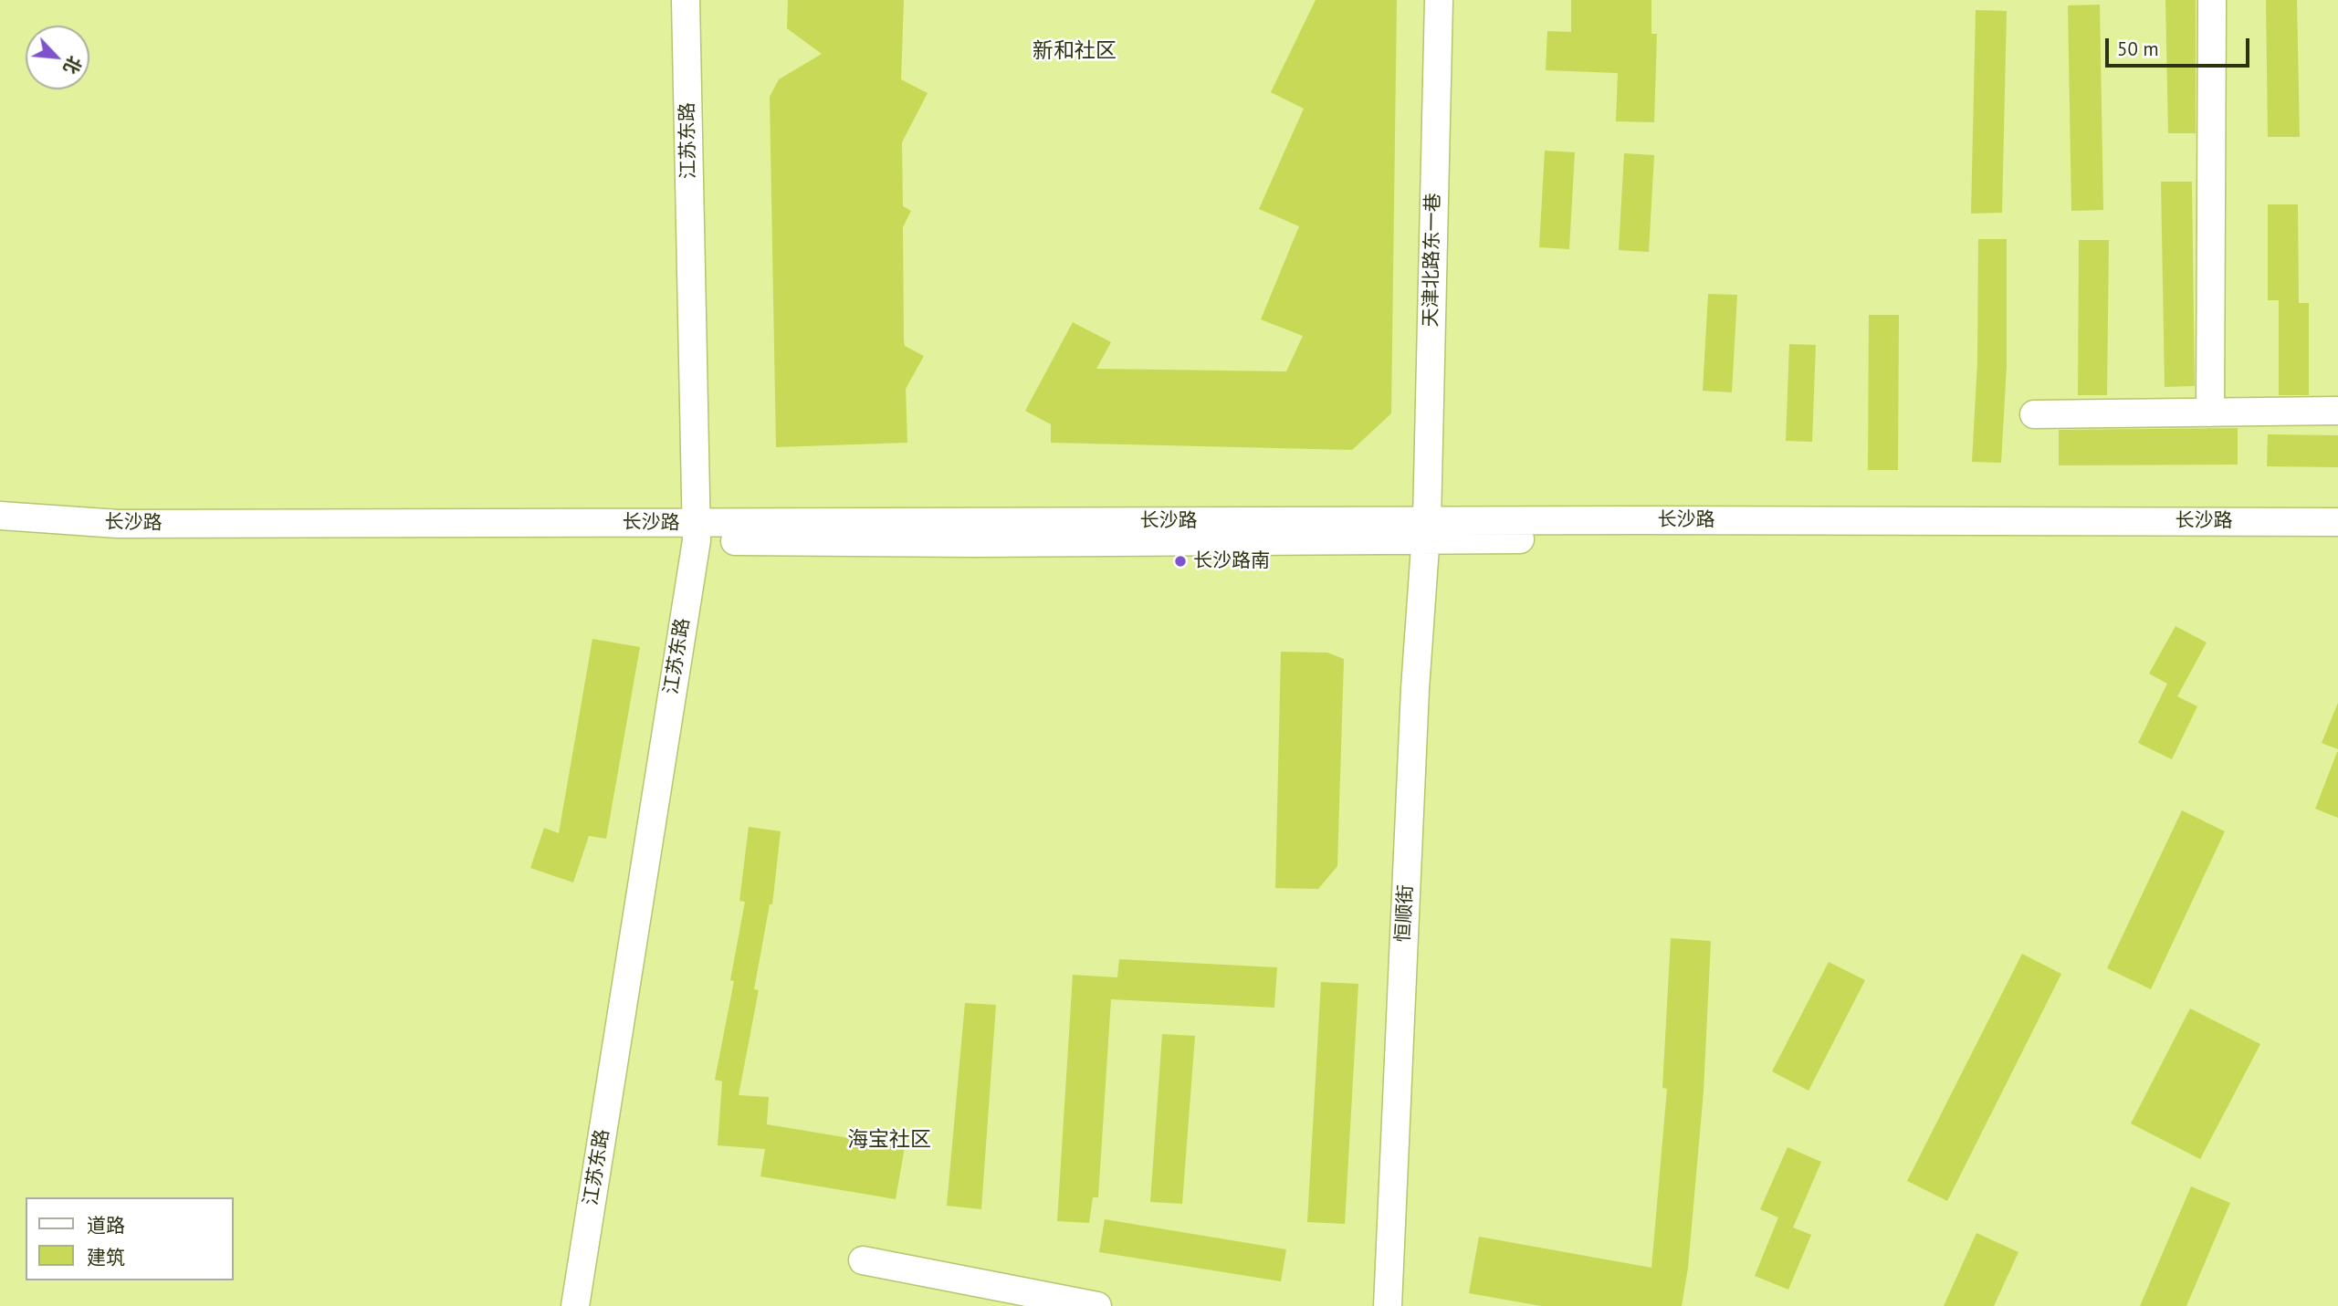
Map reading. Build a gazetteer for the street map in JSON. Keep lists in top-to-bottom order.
{
  "streets": {
    "street": [
      "江苏东路",
      "天津北路东一巷",
      "长沙路",
      "恒顺街"
    ]
  },
  "crossings": [
    ["江苏东路", "长沙路"],
    ["天津北路东一巷", "长沙路"],
    ["天津北路东一巷", "恒顺街"],
    ["长沙路", "恒顺街"]
  ],
  "districts": ["新和社区", "海宝社区"],
  "places": ["长沙路南"],
  "legend": ["道路", "建筑"],
  "scale_bar": "50 m",
  "north": "bottom right"
}
